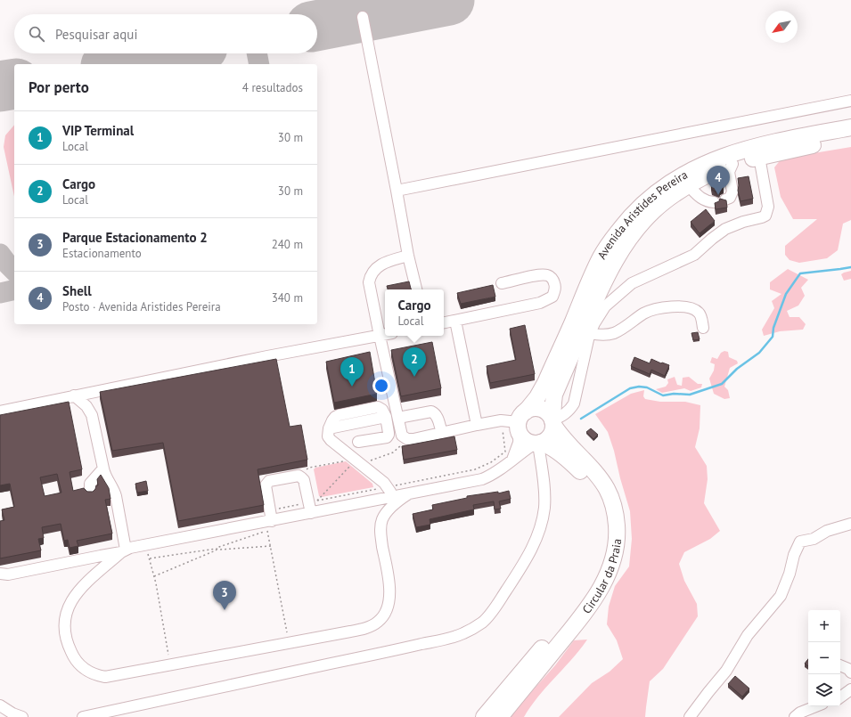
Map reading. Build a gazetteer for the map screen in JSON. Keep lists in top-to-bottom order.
{
  "streets": {
    "highway": ["Avenida Aristides Pereira", "Circular da Praia"]
  },
  "crossings": [
    ["Avenida Aristides Pereira", "Circular da Praia"]
  ],
  "north": "bottom left",
  "page": {
    "search": "Pesquisar aqui",
    "heading": ["Por perto", "4 resultados"],
    "list": [
      {
        "mark": "1",
        "name": "VIP Terminal",
        "note": "Local",
        "value": "30 m"
      },
      {
        "mark": "2",
        "name": "Cargo",
        "note": "Local",
        "value": "30 m"
      },
      {
        "mark": "3",
        "name": "Parque Estacionamento 2",
        "note": "Estacionamento",
        "value": "240 m"
      },
      {
        "mark": "4",
        "name": "Shell",
        "note": "Posto · Avenida Aristides Pereira",
        "value": "340 m"
      }
    ],
    "pins": [
      "4",
      "2",
      "1",
      "3"
    ],
    "popup": ["Cargo", "Local"],
    "map_buttons": ["+", "−"]
  }
}
